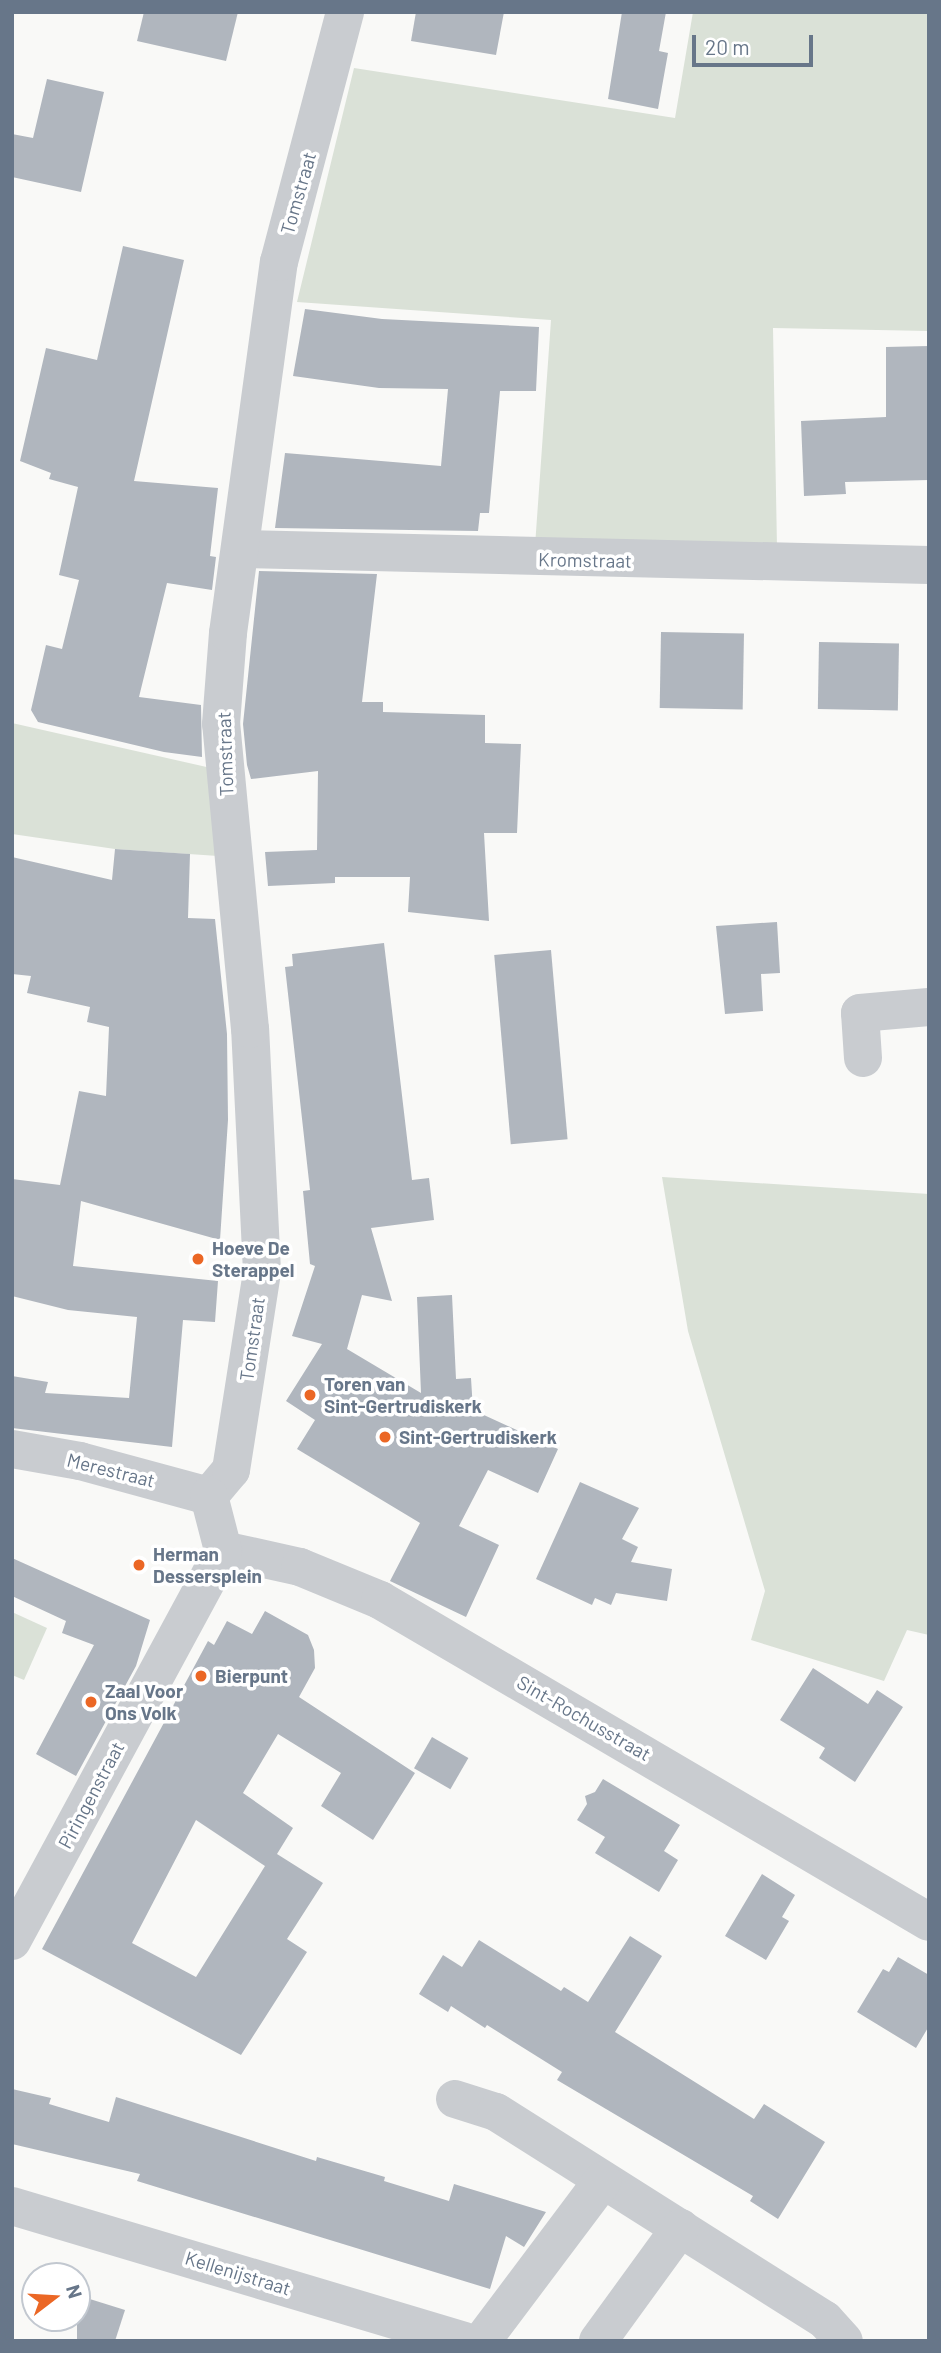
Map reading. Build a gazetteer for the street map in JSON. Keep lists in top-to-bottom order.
{
  "streets": {
    "street": [
      "Tomstraat",
      "Kromstraat",
      "Merestraat",
      "Sint-Rochusstraat",
      "Piringenstraat",
      "Kellenijstraat"
    ]
  },
  "crossings": [
    ["Tomstraat", "Kromstraat"],
    ["Tomstraat", "Merestraat"],
    ["Sint-Rochusstraat", "Piringenstraat"]
  ],
  "places": [
    "Hoeve De Sterappel",
    "Toren van Sint-Gertrudiskerk",
    "Sint-Gertrudiskerk",
    "Herman Dessersplein",
    "Bierpunt",
    "Zaal Voor Ons Volk"
  ],
  "scale_bar": "20 m",
  "north": "right"
}
